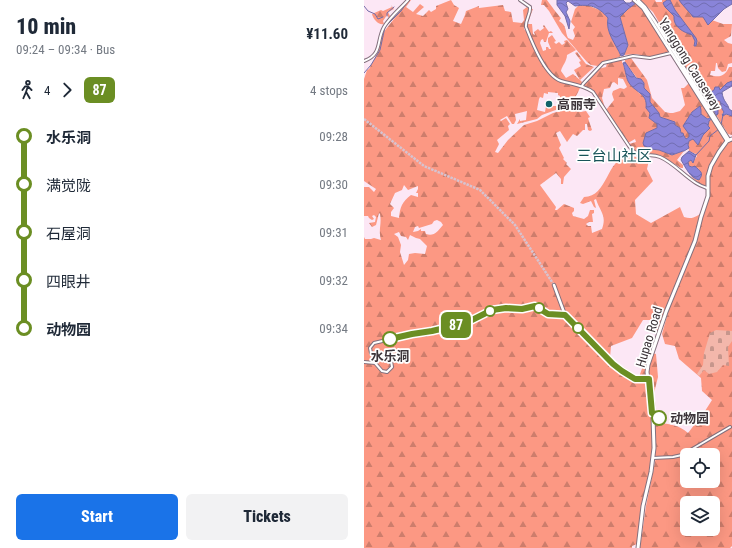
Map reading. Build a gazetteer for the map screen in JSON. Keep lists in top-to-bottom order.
{
  "streets": {
    "main road": ["Yanggong Causeway", "Hupao Road"]
  },
  "crossings": [
    ["Yanggong Causeway", "Hupao Road"]
  ],
  "districts": ["三台山社区"],
  "places": ["高丽寺", "水乐洞", "动物园"],
  "lines": ["bus line 87"],
  "page": {
    "heading": ["10 min", "09:24 – 09:34 · Bus", "¥11.60"],
    "on_map": "87",
    "legs": ["4", "87", "4 stops"],
    "list": [
      {
        "name": "水乐洞",
        "value": "09:28"
      },
      {
        "name": "满觉陇",
        "value": "09:30"
      },
      {
        "name": "石屋洞",
        "value": "09:31"
      },
      {
        "name": "四眼井",
        "value": "09:32"
      },
      {
        "name": "动物园",
        "value": "09:34"
      }
    ],
    "buttons": ["Start", "Tickets"]
  }
}
